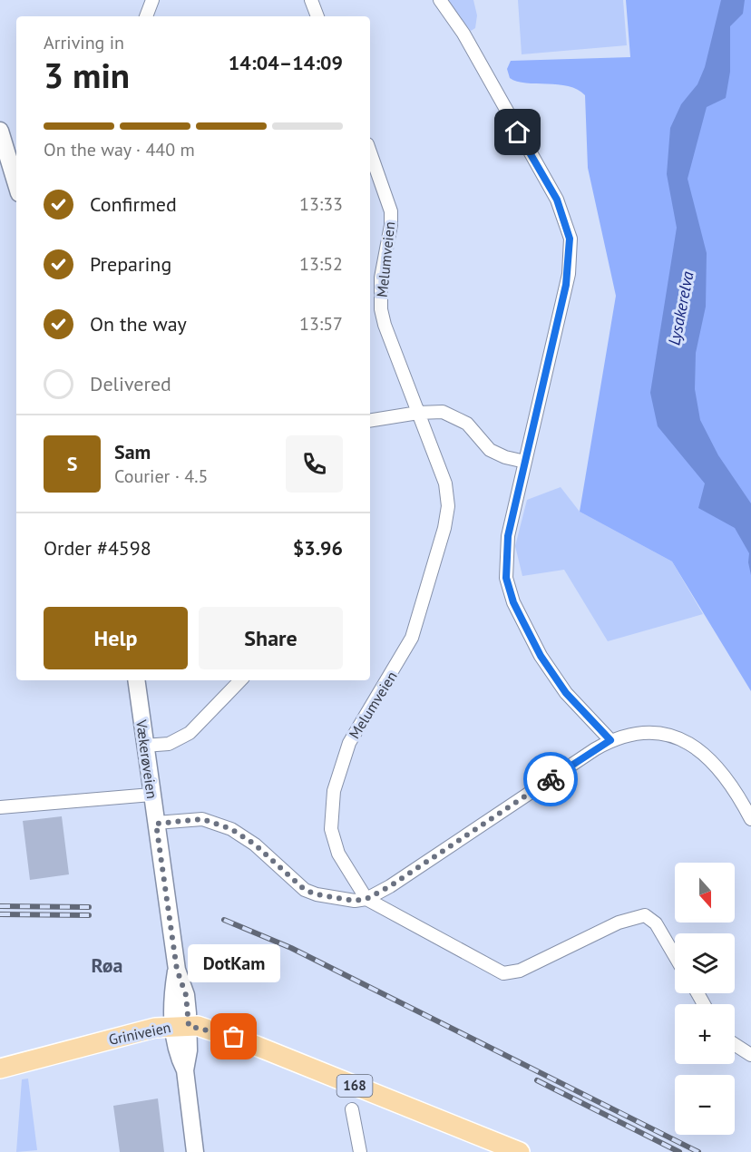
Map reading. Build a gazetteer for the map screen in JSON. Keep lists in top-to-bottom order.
{
  "streets": {
    "main road": ["Vækerøveien", "Griniveien", "168"],
    "street": ["Melumveien"]
  },
  "crossings": [
    ["Vækerøveien", "Griniveien"]
  ],
  "districts": ["Røa"],
  "water": ["Lysakerelva"],
  "places": ["DotKam"],
  "north": "bottom",
  "page": {
    "heading": ["3 min", "Arriving in", "14:04–14:09"],
    "panel": [
      "Sam",
      "Courier · 4.5",
      "Order #4598",
      "$3.96"
    ],
    "bar": "On the way · 440 m",
    "list": [
      ["Confirmed", "13:33"],
      ["Preparing", "13:52"],
      ["On the way", "13:57"],
      "Delivered"
    ],
    "round": "S",
    "buttons": ["Help", "Share"],
    "map_buttons": ["+", "−"],
    "bubble": "DotKam"
  }
}
